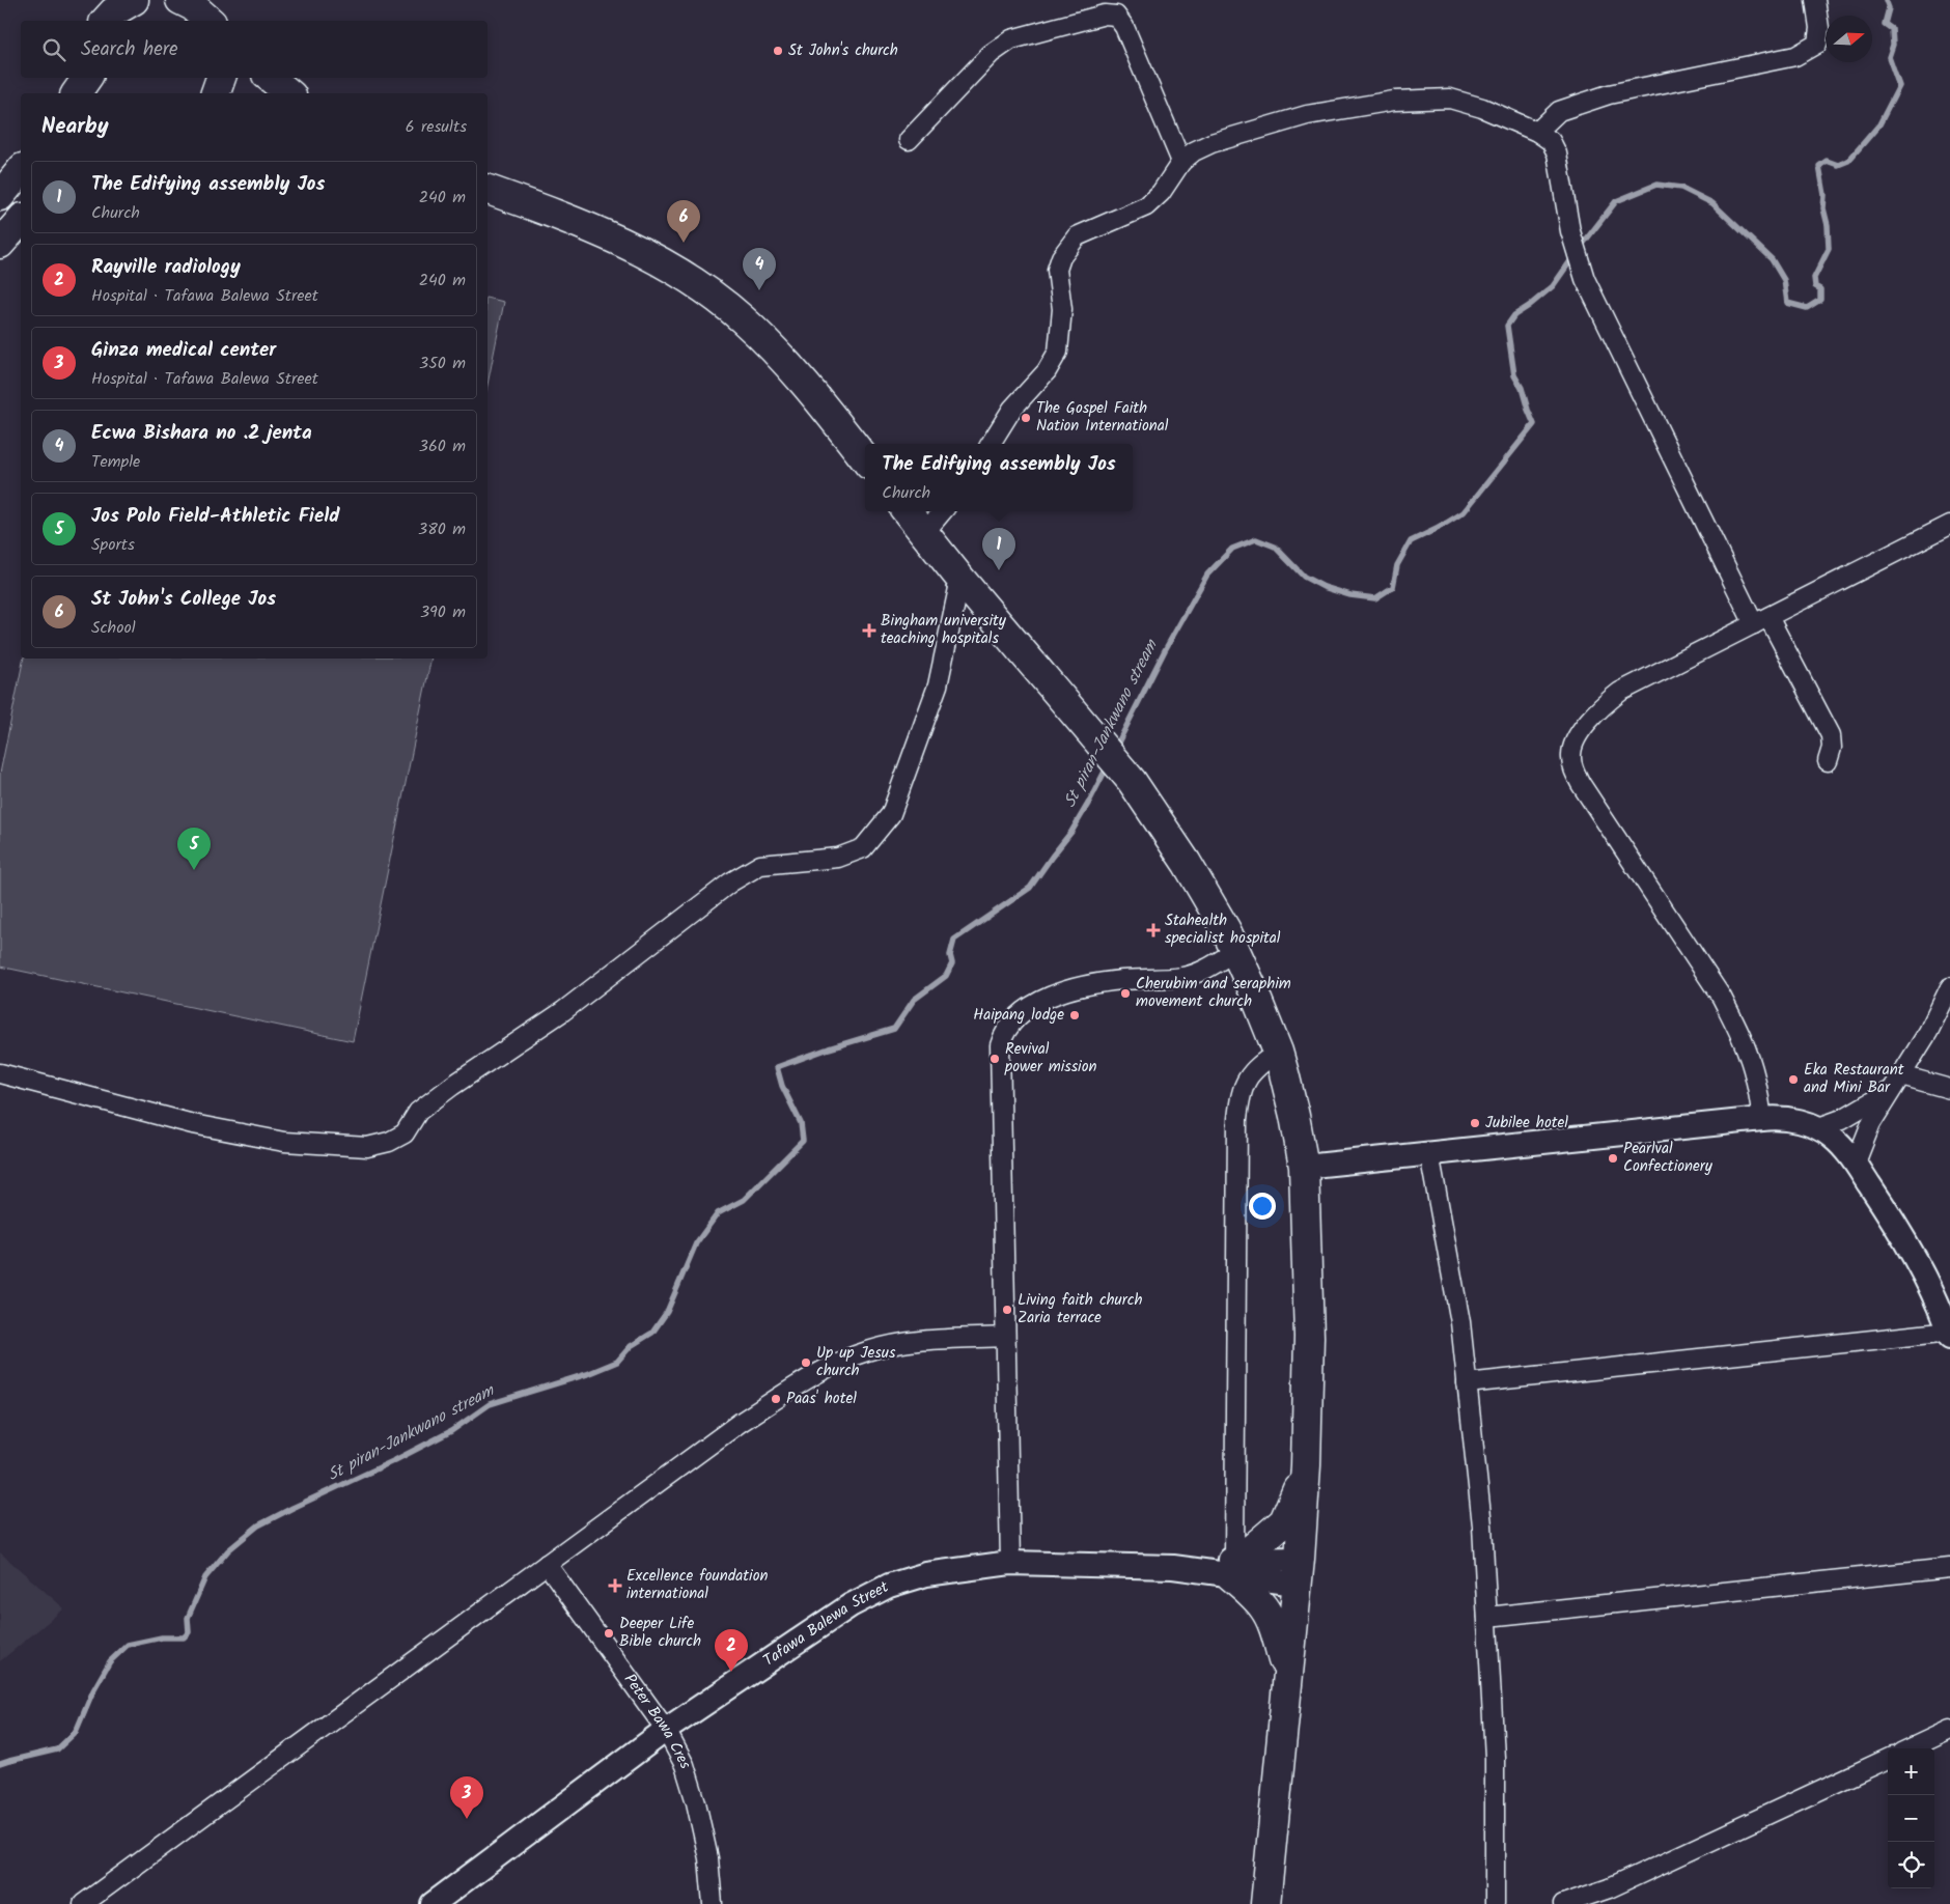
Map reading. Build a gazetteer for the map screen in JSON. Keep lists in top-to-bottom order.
{
  "streets": {
    "street": ["Tafawa Balewa Street", "Peter Bawa Cres"]
  },
  "crossings": [
    ["Tafawa Balewa Street", "Peter Bawa Cres"]
  ],
  "water": ["St piran-Jankwano stream"],
  "places": {
    "other": [
      "St John's church",
      "The Gospel Faith Nation International",
      "Cherubim and seraphim movement church",
      "Haipang lodge",
      "Revival power mission",
      "Eka Restaurant and Mini Bar",
      "Jubilee hotel",
      "Pearlval Confectionery",
      "Living faith church Zaria terrace",
      "Up up Jesus church",
      "Paas' hotel",
      "Deeper Life Bible church"
    ],
    "health": ["Bingham university teaching hospitals", "Stahealth specialist hospital", "Excellence foundation international"]
  },
  "north": "right",
  "page": {
    "search": "Search here",
    "heading": ["Nearby", "6 results"],
    "list": [
      {
        "mark": "1",
        "name": "The Edifying assembly Jos",
        "note": "Church",
        "value": "240 m"
      },
      {
        "mark": "2",
        "name": "Rayville radiology",
        "note": "Hospital · Tafawa Balewa Street",
        "value": "240 m"
      },
      {
        "mark": "3",
        "name": "Ginza medical center",
        "note": "Hospital · Tafawa Balewa Street",
        "value": "350 m"
      },
      {
        "mark": "4",
        "name": "Ecwa Bishara no .2 jenta",
        "note": "Temple",
        "value": "360 m"
      },
      {
        "mark": "5",
        "name": "Jos Polo Field-Athletic Field",
        "note": "Sports",
        "value": "380 m"
      },
      {
        "mark": "6",
        "name": "St John's College Jos",
        "note": "School",
        "value": "390 m"
      }
    ],
    "pins": [
      "6",
      "4",
      "1",
      "5",
      "2",
      "3"
    ],
    "popup": ["The Edifying assembly Jos", "Church"],
    "map_buttons": ["+", "−"]
  }
}
